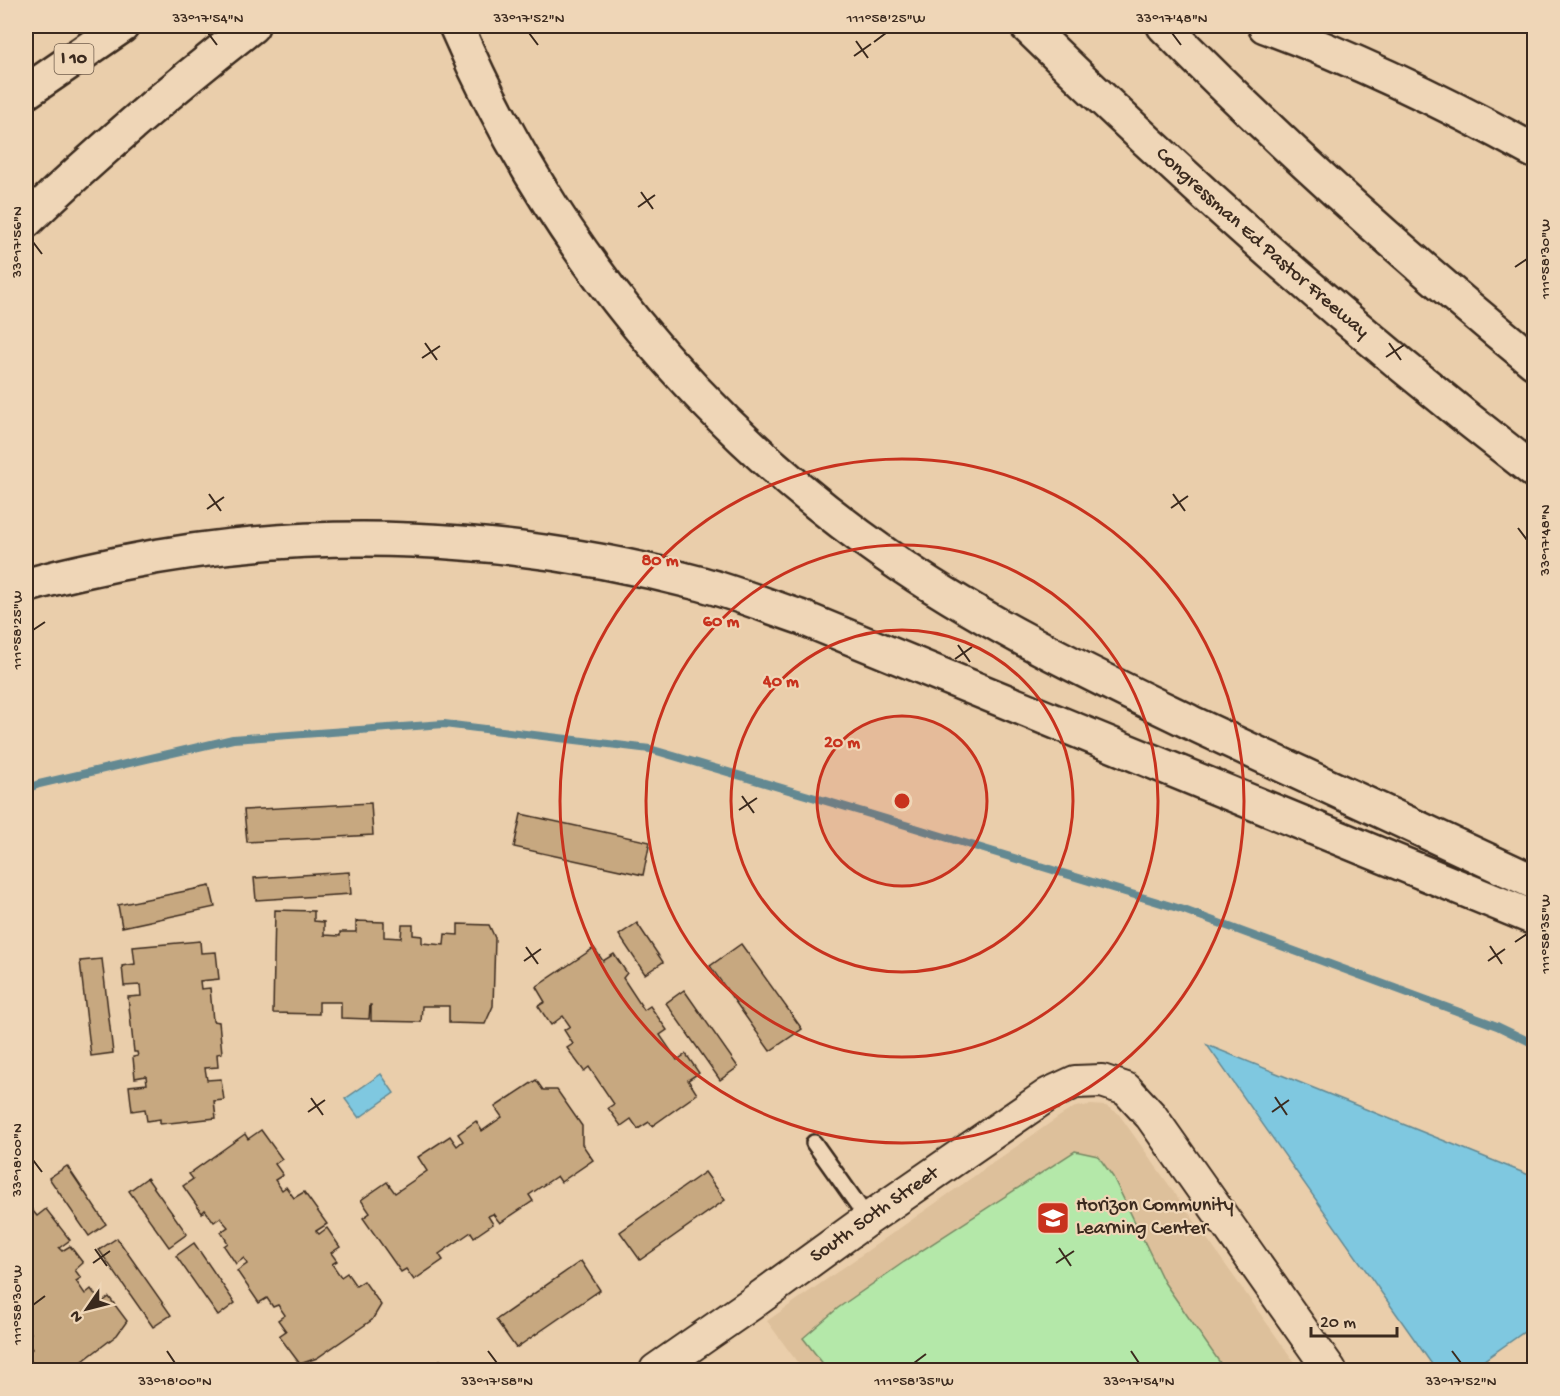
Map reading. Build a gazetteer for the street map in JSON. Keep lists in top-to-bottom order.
{
  "streets": {
    "highway": ["I 10", "Congressman Ed Pastor Freeway"],
    "street": ["South 50th Street"]
  },
  "places": {
    "school or university": ["Horizon Community Learning Center"]
  },
  "scale_bar": "20 m",
  "north": "bottom left",
  "coordinates": [
    "33°17'54\"N",
    "33°17'52\"N",
    "111°58'25\"W",
    "33°17'48\"N",
    "33°17'56\"N",
    "111°58'30\"W",
    "111°58'35\"W",
    "33°18'00\"N",
    "33°17'58\"N"
  ],
  "rings": [
    "80 m",
    "60 m",
    "40 m",
    "20 m"
  ]
}
